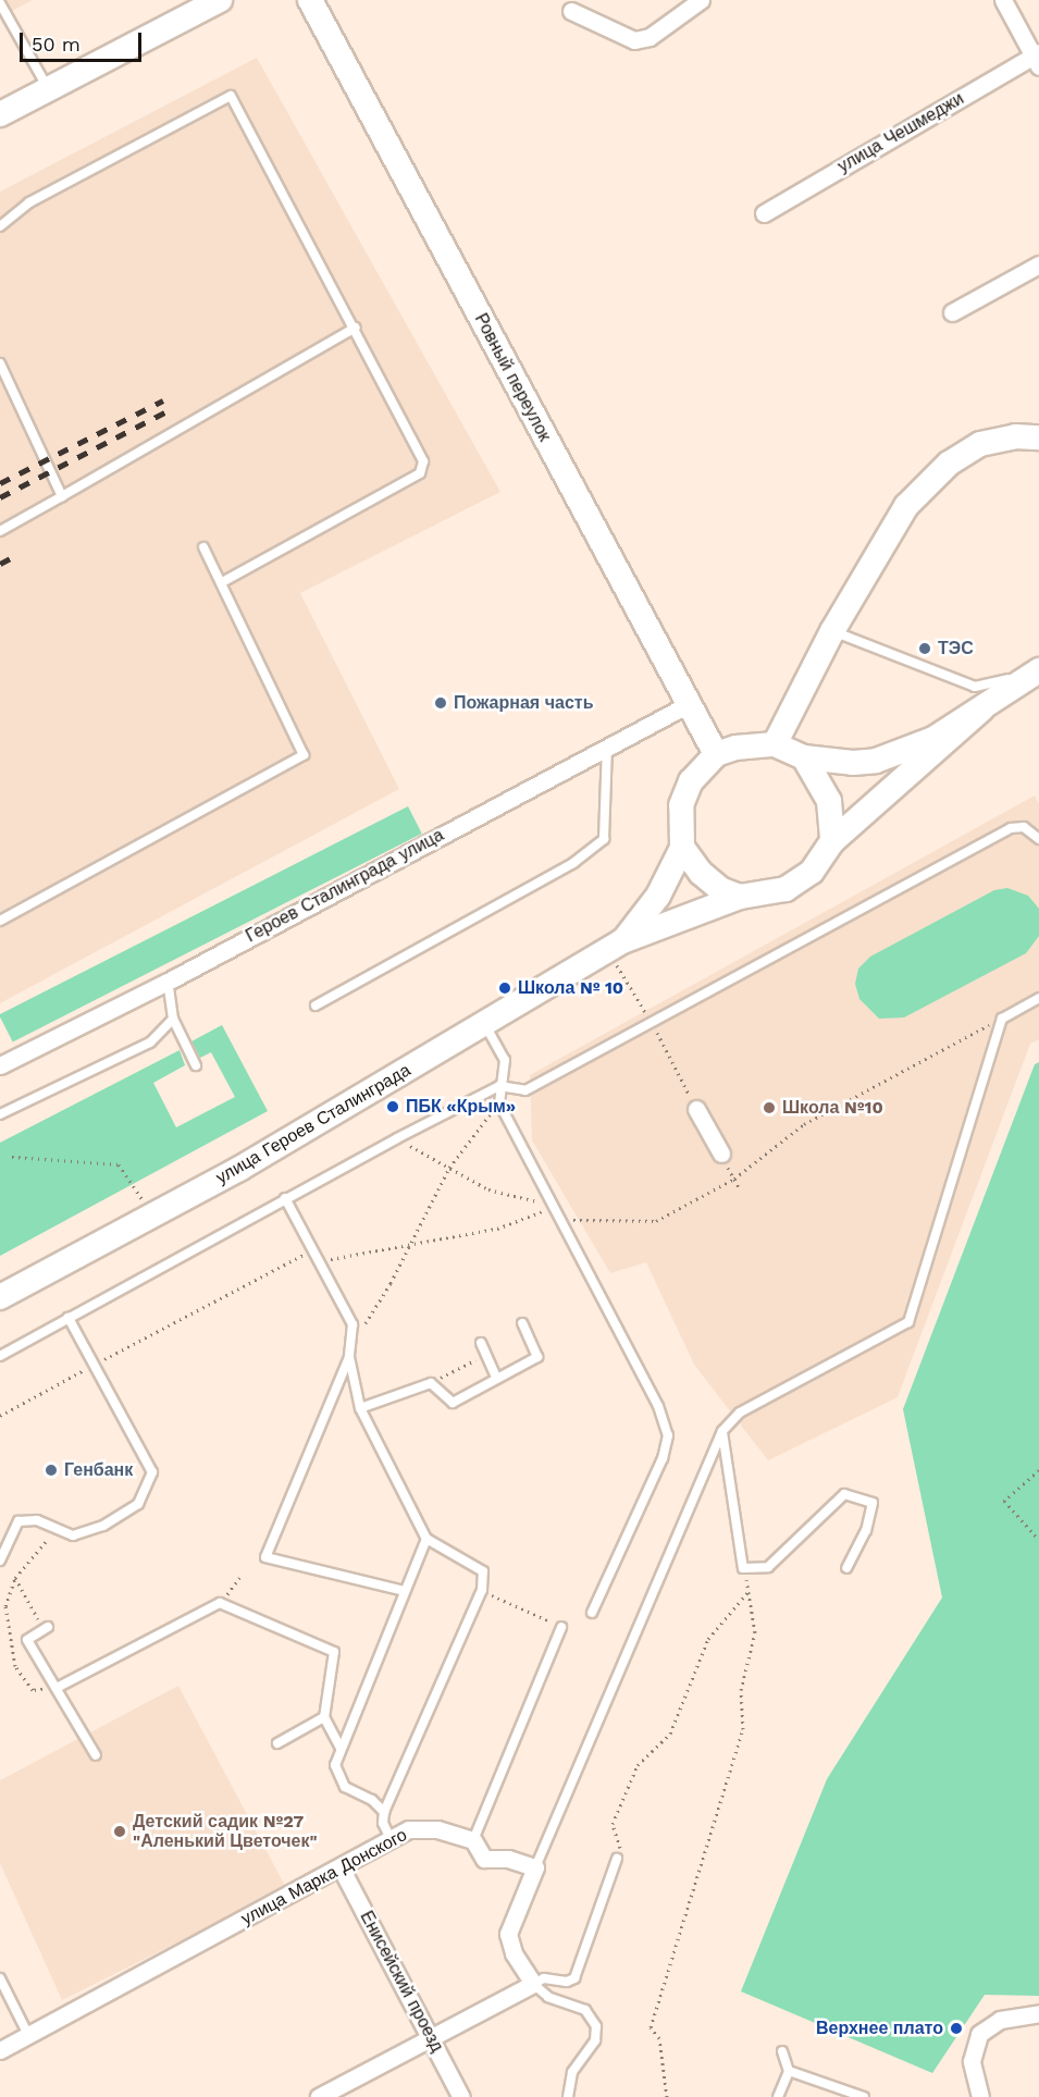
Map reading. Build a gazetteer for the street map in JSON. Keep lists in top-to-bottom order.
{
  "streets": {
    "main road": ["Ровный переулок", "улица Героев Сталинграда"],
    "street": [
      "улица Чешмеджи",
      "Героев Сталинграда улица",
      "улица Марка Донского",
      "Енисейский проезд"
    ]
  },
  "crossings": [
    ["Ровный переулок", "Героев Сталинграда улица"],
    ["Ровный переулок", "улица Героев Сталинграда"],
    ["улица Марка Донского", "Енисейский проезд"]
  ],
  "places": [
    "ТЭС",
    "Пожарная часть",
    "Школа № 10",
    "ПБК «Крым»",
    "Школа №10",
    "Генбанк",
    "Детский садик №27 \"Аленький Цветочек\"",
    "Верхнее плато"
  ],
  "scale_bar": "50 m"
}
